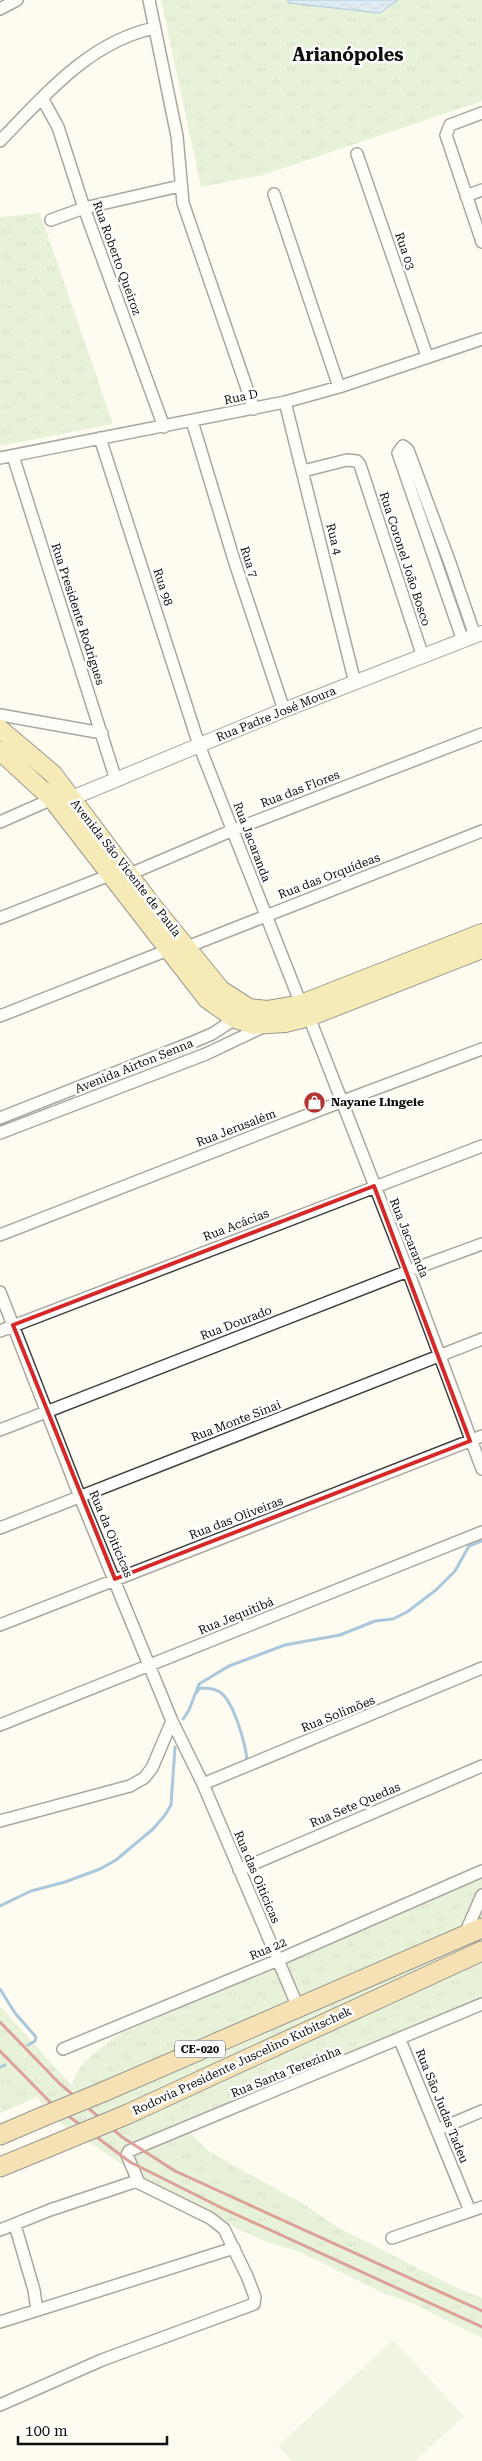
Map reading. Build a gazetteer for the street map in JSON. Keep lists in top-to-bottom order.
{
  "streets": {
    "highway": ["CE-020", "Rodovia Presidente Juscelino Kubitschek"],
    "main road": ["Avenida São Vicente de Paula", "Avenida Airton Senna"],
    "street": [
      "Rua 03",
      "Rua Roberto Queiroz",
      "Rua D",
      "Rua 4",
      "Rua Coronel João Bosco",
      "Rua 7",
      "Rua 98",
      "Rua Presidente Rodrigues",
      "Rua Padre José Moura",
      "Rua das Flores",
      "Rua Jacaranda",
      "Rua das Orquídeas",
      "Rua Jerusalém",
      "Rua Acácias",
      "Rua Dourado",
      "Rua Monte Sinai",
      "Rua das Oliveiras",
      "Rua da Oiticicas",
      "Rua Jequitibá",
      "Rua Solimões",
      "Rua Sete Quedas",
      "Rua das Oiticicas",
      "Rua 22",
      "Rua Santa Terezinha",
      "Rua São Judas Tadeu"
    ]
  },
  "crossings": [
    ["Rua 03", "Rua D"],
    ["Rua Roberto Queiroz", "Rua D"],
    ["Rua D", "Rua 4"],
    ["Rua D", "Rua 7"],
    ["Rua D", "Rua 98"],
    ["Rua D", "Rua Presidente Rodrigues"],
    ["Rua 4", "Rua Coronel João Bosco"],
    ["Rua 4", "Rua Padre José Moura"],
    ["Rua Coronel João Bosco", "Rua Padre José Moura"],
    ["Rua 7", "Rua Padre José Moura"],
    ["Rua 98", "Rua Padre José Moura"],
    ["Rua 98", "Rua Jacaranda"],
    ["Rua Presidente Rodrigues", "Rua Padre José Moura"],
    ["Rua Padre José Moura", "Rua Jacaranda"],
    ["Rua Padre José Moura", "Avenida São Vicente de Paula"],
    ["Rua das Flores", "Rua Jacaranda"],
    ["Rua das Flores", "Avenida São Vicente de Paula"],
    ["Rua Jacaranda", "Rua das Orquídeas"],
    ["Rua Jacaranda", "Avenida Airton Senna"],
    ["Rua Jacaranda", "Rua Jerusalém"],
    ["Rua Jacaranda", "Rua Acácias"],
    ["Rua Jacaranda", "Rua Dourado"],
    ["Rua Jacaranda", "Rua Monte Sinai"],
    ["Rua Jacaranda", "Rua das Oliveiras"],
    ["Avenida São Vicente de Paula", "Rua das Orquídeas"],
    ["Avenida São Vicente de Paula", "Avenida Airton Senna"],
    ["Rua Acácias", "Rua da Oiticicas"],
    ["Rua Dourado", "Rua da Oiticicas"],
    ["Rua Monte Sinai", "Rua da Oiticicas"],
    ["Rua das Oliveiras", "Rua da Oiticicas"],
    ["Rua da Oiticicas", "Rua Jequitibá"],
    ["Rua da Oiticicas", "Rua Solimões"],
    ["Rua da Oiticicas", "Rua das Oiticicas"],
    ["Rua Solimões", "Rua das Oiticicas"],
    ["Rua Sete Quedas", "Rua das Oiticicas"],
    ["Rua das Oiticicas", "Rua 22"],
    ["Rua das Oiticicas", "Rodovia Presidente Juscelino Kubitschek"],
    ["Rua Santa Terezinha", "Rua São Judas Tadeu"]
  ],
  "districts": ["Arianópoles"],
  "places": {
    "shop": ["Nayane Lingeie"]
  },
  "scale_bar": "100 m"
}
